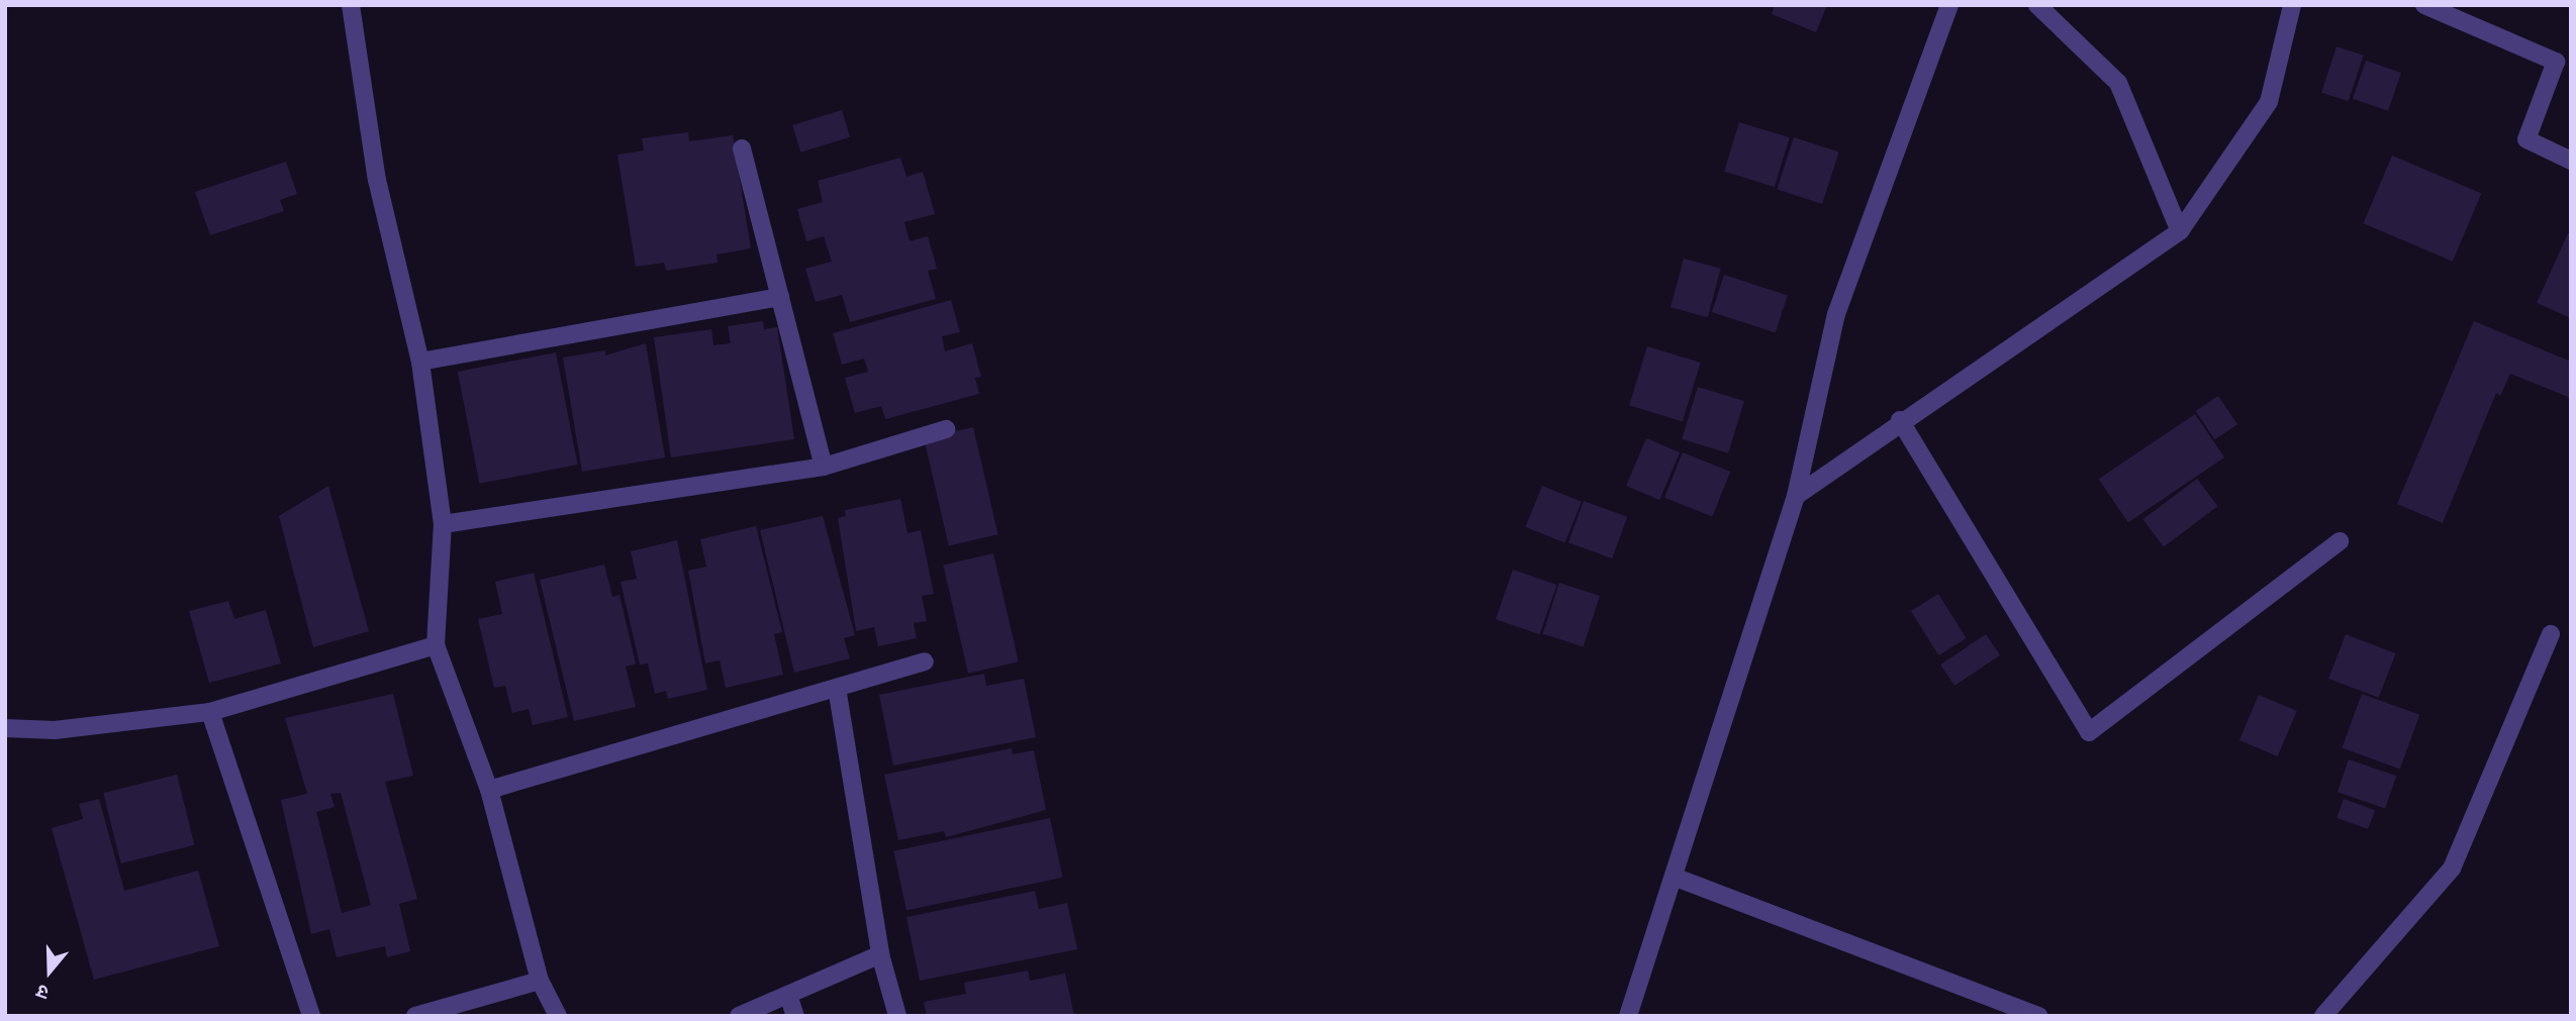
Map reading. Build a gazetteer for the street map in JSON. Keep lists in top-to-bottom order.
{
  "north": "bottom"
}
